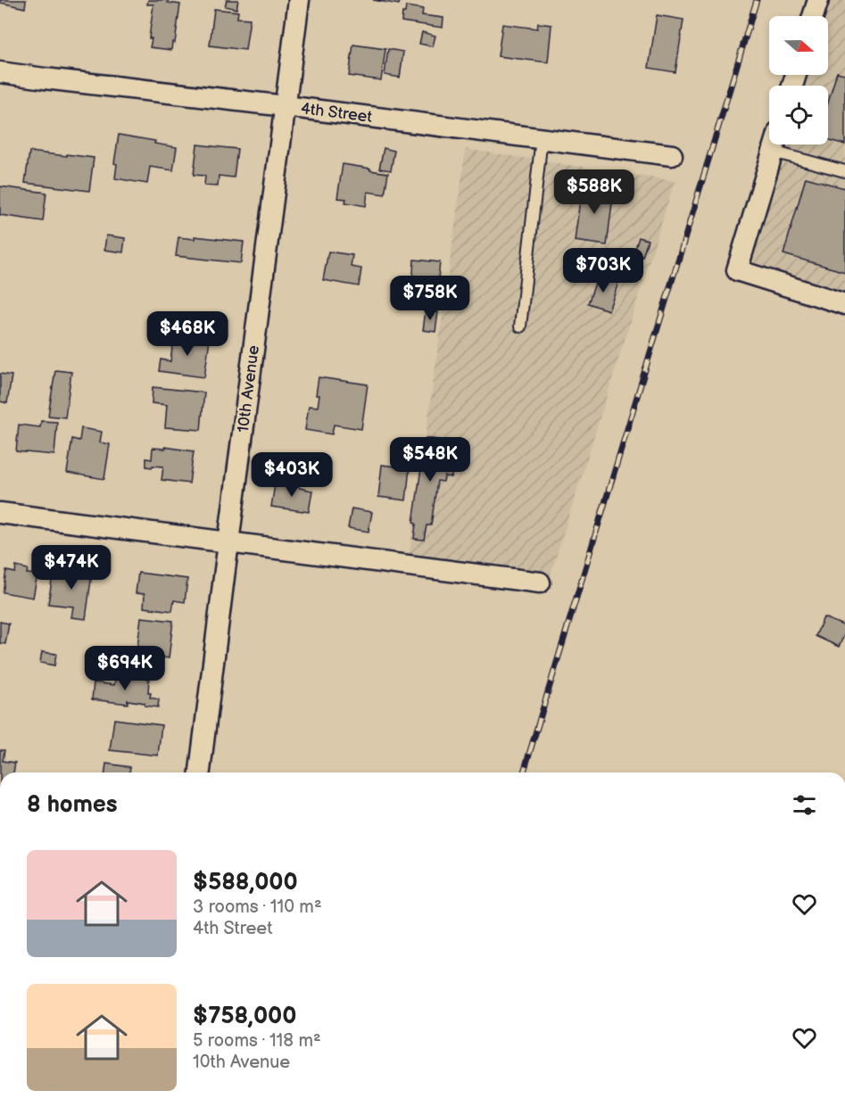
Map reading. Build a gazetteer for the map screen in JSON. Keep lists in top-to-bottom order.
{
  "streets": {
    "street": ["4th Street", "10th Avenue"]
  },
  "crossings": [
    ["4th Street", "10th Avenue"]
  ],
  "north": "right",
  "page": {
    "price": [
      "$588K",
      "$703K",
      "$758K",
      "$468K",
      "$548K",
      "$403K",
      "$474K",
      "$694K"
    ],
    "heading": "8 homes",
    "list": [
      {
        "name": "$588,000",
        "note": "3 rooms · 110 m² · 4th Street"
      },
      {
        "name": "$758,000",
        "note": "5 rooms · 118 m² · 10th Avenue"
      }
    ]
  }
}
